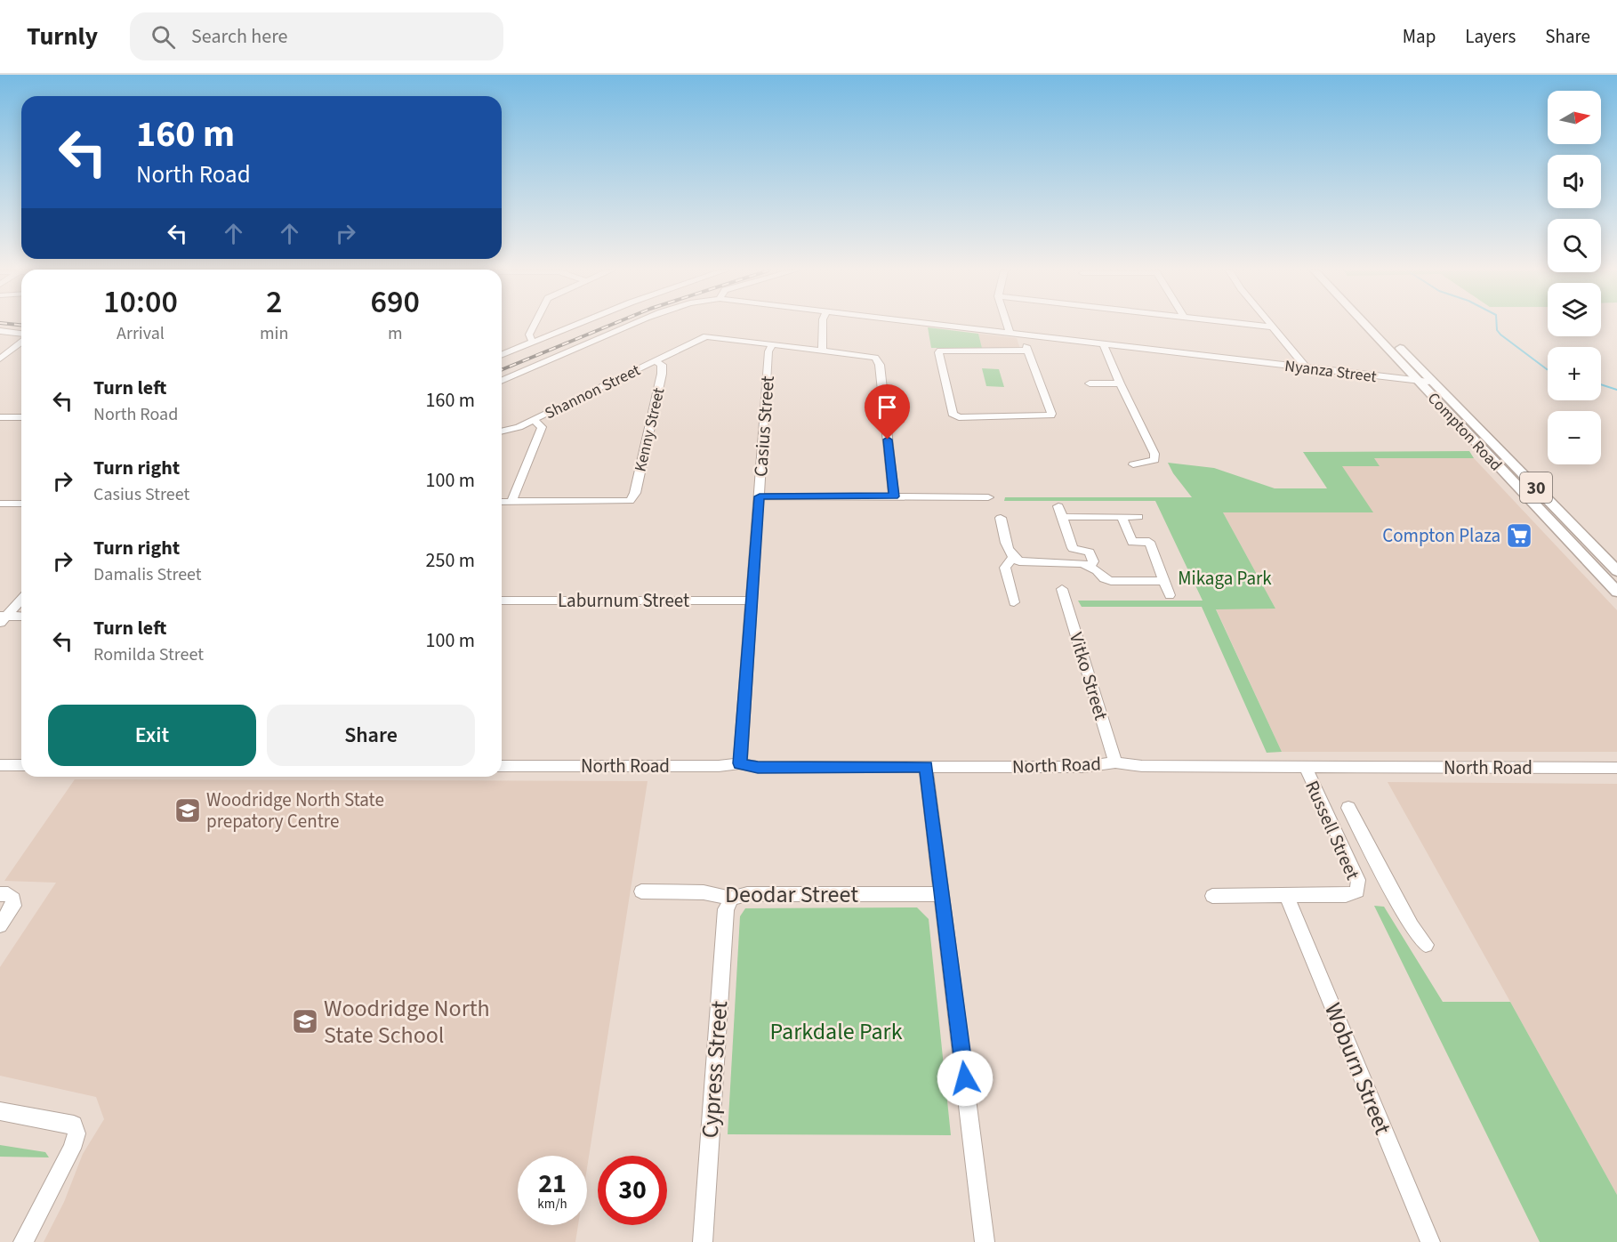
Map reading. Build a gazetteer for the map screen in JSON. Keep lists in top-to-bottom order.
{
  "streets": {
    "main road": ["Compton Road", "30"],
    "street": [
      "Nyanza Street",
      "Shannon Street",
      "Casius Street",
      "Kenny Street",
      "Laburnum Street",
      "Vitko Street",
      "North Road",
      "Russell Street",
      "Deodar Street",
      "Woburn Street",
      "Cypress Street"
    ]
  },
  "crossings": [
    ["Nyanza Street", "Compton Road"],
    ["Shannon Street", "Casius Street"],
    ["Shannon Street", "Kenny Street"],
    ["Casius Street", "Laburnum Street"],
    ["Casius Street", "North Road"],
    ["Vitko Street", "North Road"],
    ["North Road", "Russell Street"],
    ["Russell Street", "Woburn Street"],
    ["Deodar Street", "Cypress Street"]
  ],
  "parks": ["Mikaga Park", "Parkdale Park"],
  "places": {
    "supermarket": ["Compton Plaza"],
    "school or university": ["Woodridge North State prepatory Centre", "Woodridge North State School"]
  },
  "north": "right",
  "page": {
    "header": "Turnly",
    "search": "Search here",
    "nav": ["Map", "Layers", "Share"],
    "map_buttons": ["+", "−"],
    "turn": ["160 m", "North Road"],
    "eta": [
      "10:00",
      "Arrival",
      "2",
      "min",
      "690",
      "m"
    ],
    "list": [
      {
        "name": "Turn left",
        "note": "North Road",
        "value": "160 m"
      },
      {
        "name": "Turn right",
        "note": "Casius Street",
        "value": "100 m"
      },
      {
        "name": "Turn right",
        "note": "Damalis Street",
        "value": "250 m"
      },
      {
        "name": "Turn left",
        "note": "Romilda Street",
        "value": "100 m"
      }
    ],
    "buttons": ["Exit", "Share"],
    "speed": "21 km/h",
    "limit": "30"
  }
}
